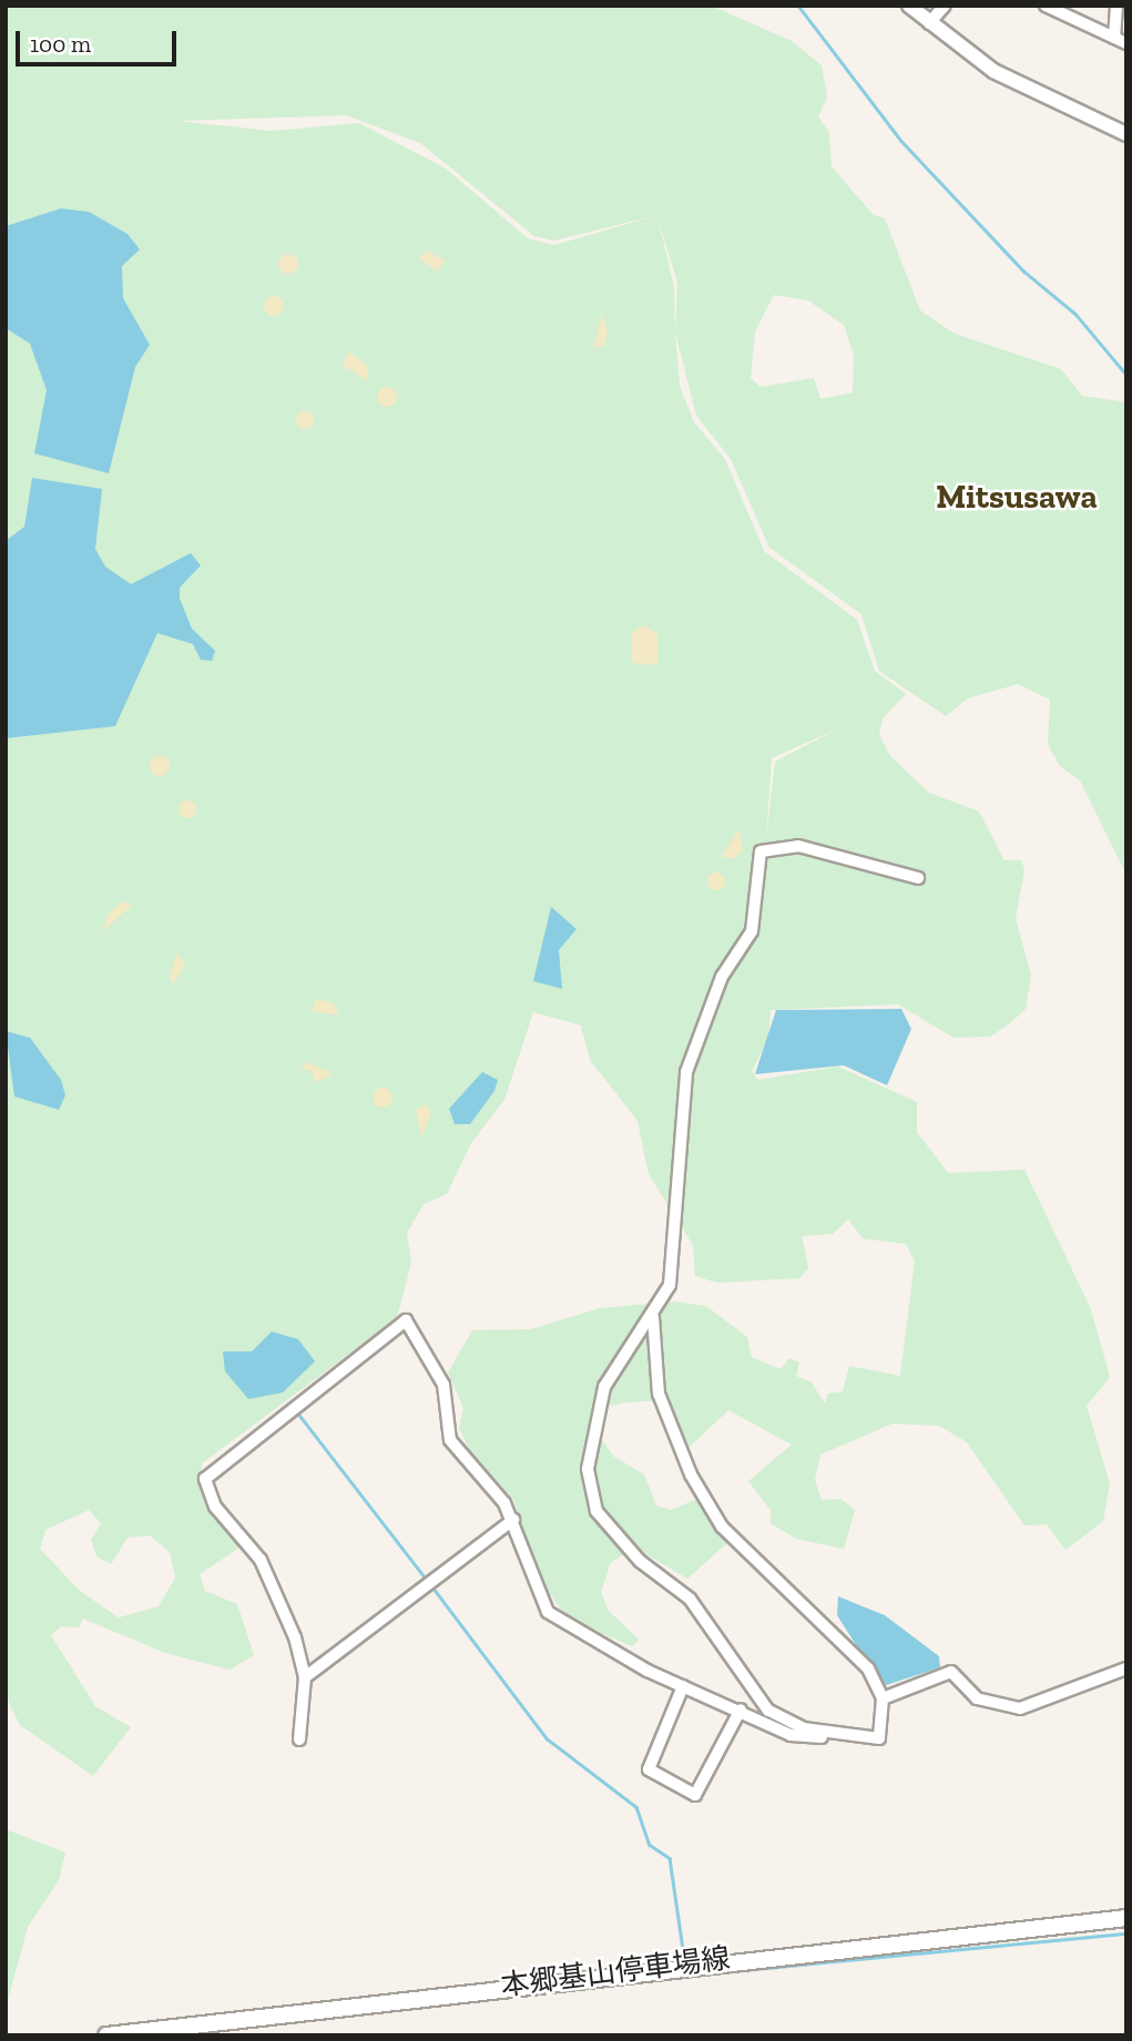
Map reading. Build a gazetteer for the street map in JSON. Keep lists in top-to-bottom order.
{
  "streets": {
    "main road": ["本郷基山停車場線"]
  },
  "districts": ["Mitsusawa"],
  "scale_bar": "100 m"
}
